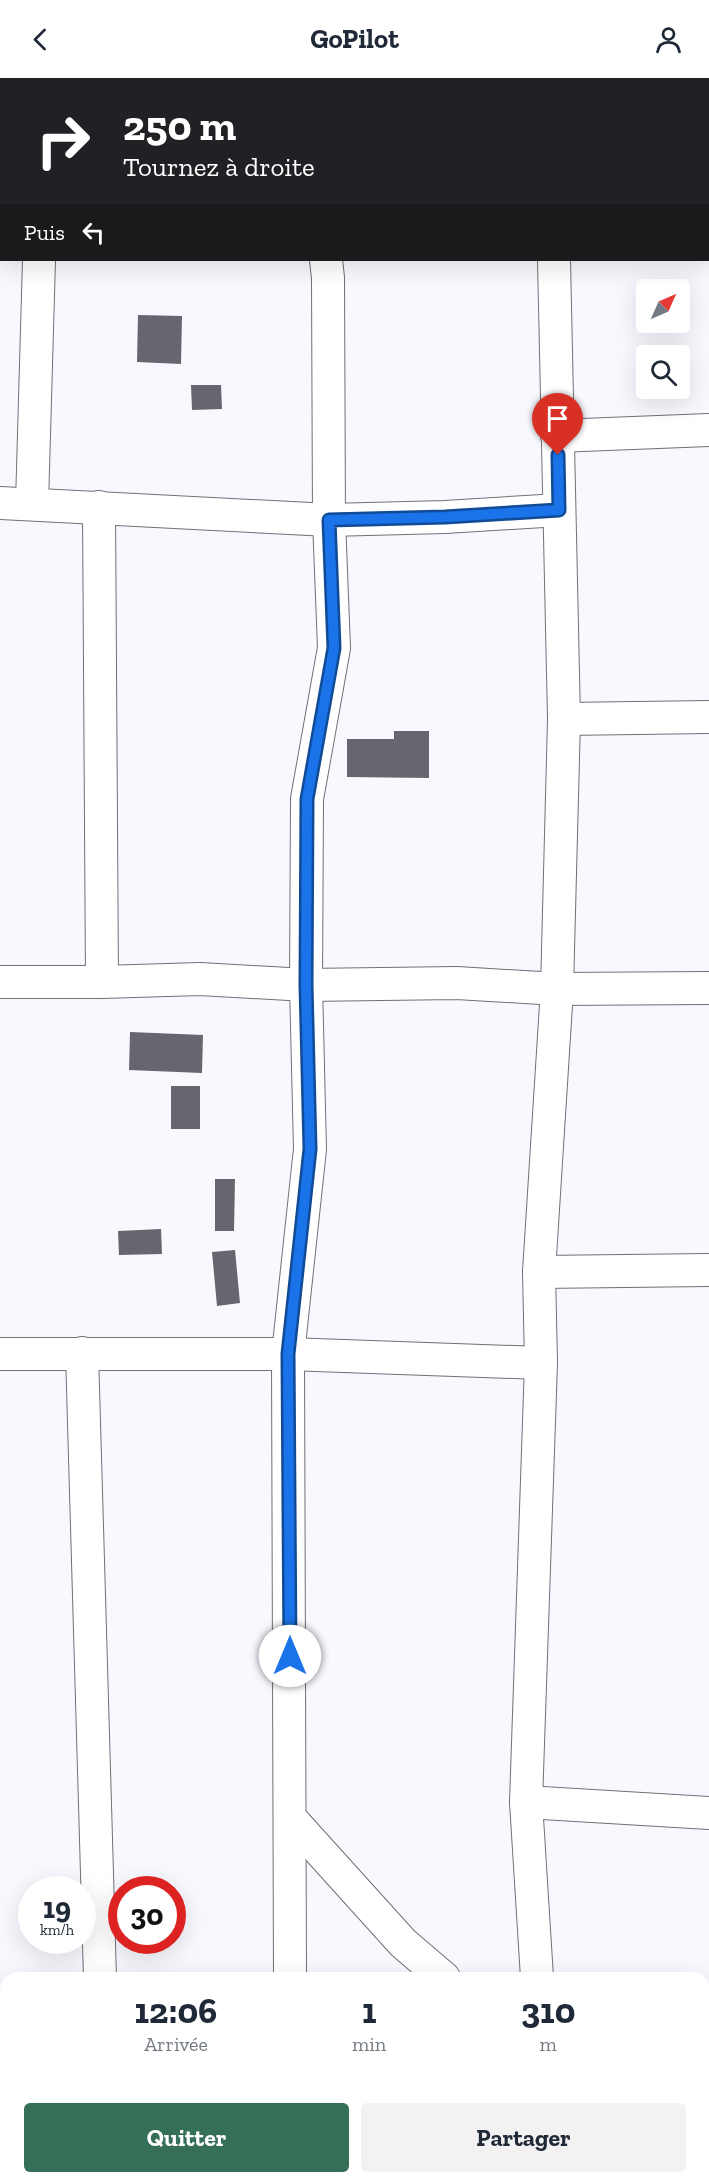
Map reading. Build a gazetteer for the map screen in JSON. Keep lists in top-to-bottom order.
{
  "north": "top right",
  "page": {
    "header": "GoPilot",
    "turn": ["250 m", "Tournez à droite"],
    "then": "Puis",
    "speed": "19 km/h",
    "limit": "30",
    "eta": [
      "12:06",
      "Arrivée",
      "1",
      "min",
      "310",
      "m"
    ],
    "buttons": ["Quitter", "Partager"]
  }
}
